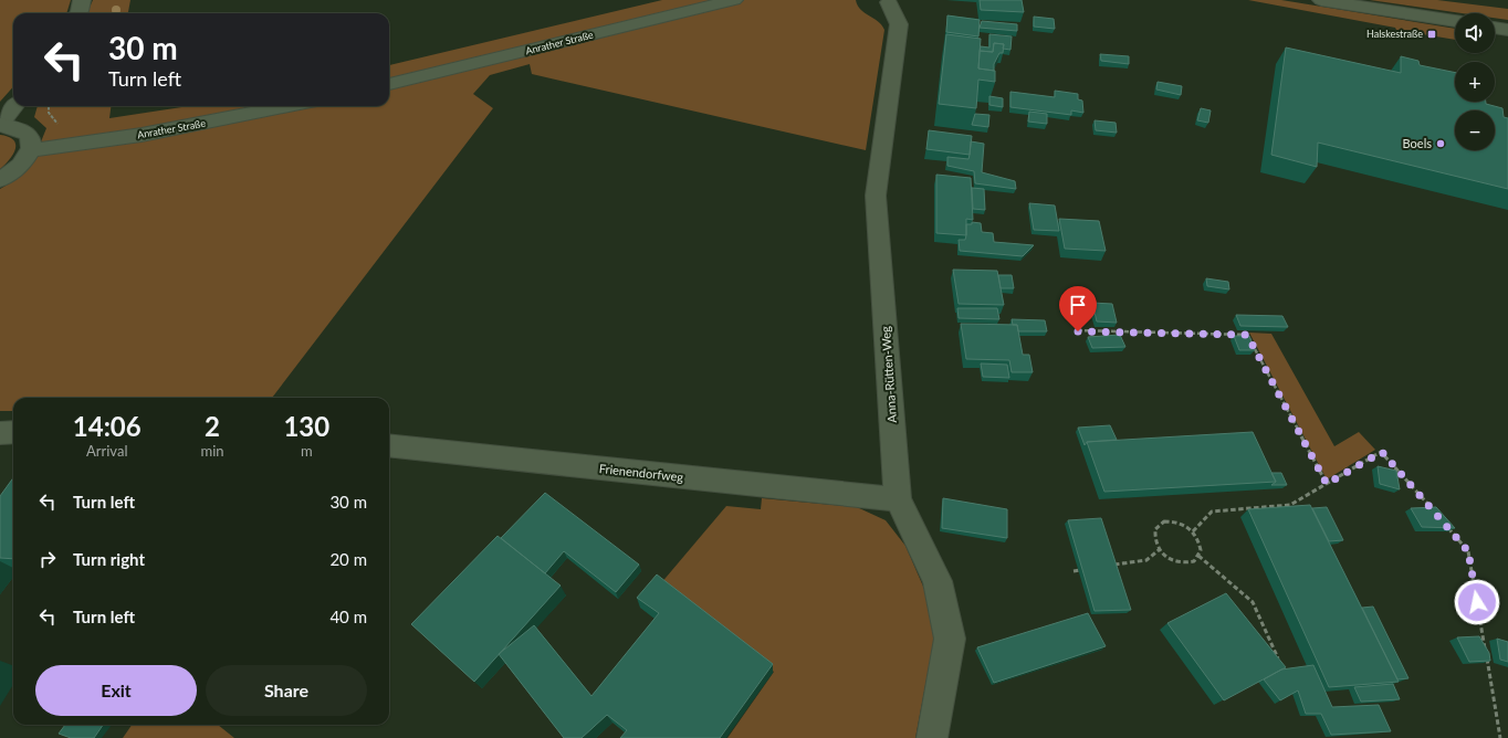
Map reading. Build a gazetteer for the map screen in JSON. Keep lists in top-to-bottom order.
{
  "streets": {
    "street": ["Anrather Straße", "Anna-Rütten-Weg", "Frienendorfweg"]
  },
  "crossings": [
    ["Anna-Rütten-Weg", "Frienendorfweg"]
  ],
  "places": {
    "transit": ["Halskestraße"],
    "other": ["Boels"]
  },
  "page": {
    "map_buttons": ["+", "−"],
    "turn": ["30 m", "Turn left"],
    "eta": [
      "14:06",
      "Arrival",
      "2",
      "min",
      "130",
      "m"
    ],
    "list": [
      {
        "name": "Turn left",
        "value": "30 m"
      },
      {
        "name": "Turn right",
        "value": "20 m"
      },
      {
        "name": "Turn left",
        "value": "40 m"
      }
    ],
    "buttons": ["Exit", "Share"]
  }
}
